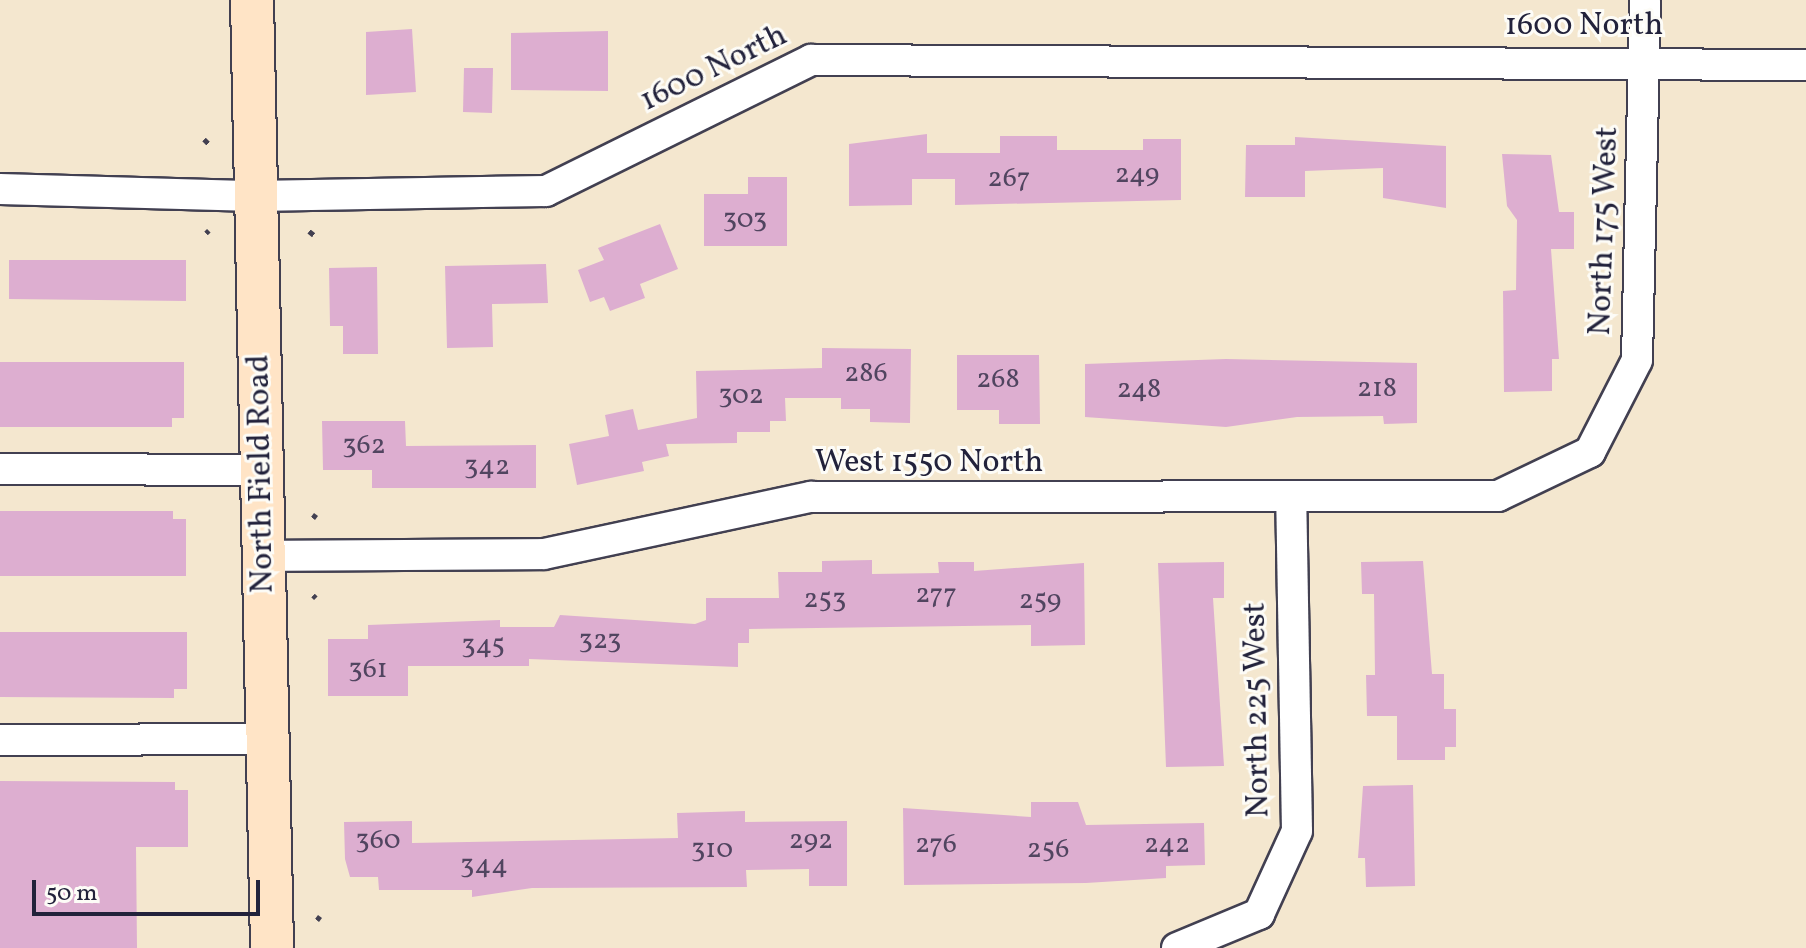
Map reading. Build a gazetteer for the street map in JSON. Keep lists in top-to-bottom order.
{
  "streets": {
    "street": [
      "1600 North",
      "North 175 West",
      "West 1550 North",
      "North Field Road",
      "North 225 West"
    ]
  },
  "crossings": [
    ["1600 North", "North 175 West"],
    ["1600 North", "North Field Road"],
    ["North 175 West", "West 1550 North"],
    ["West 1550 North", "North Field Road"],
    ["West 1550 North", "North 225 West"]
  ],
  "house_numbers": [
    "249",
    "267",
    "303",
    "286",
    "268",
    "218",
    "248",
    "302",
    "362",
    "342",
    "277",
    "253",
    "259",
    "323",
    "345",
    "361",
    "360",
    "292",
    "276",
    "242",
    "310",
    "256",
    "344"
  ],
  "scale_bar": "50 m"
}
